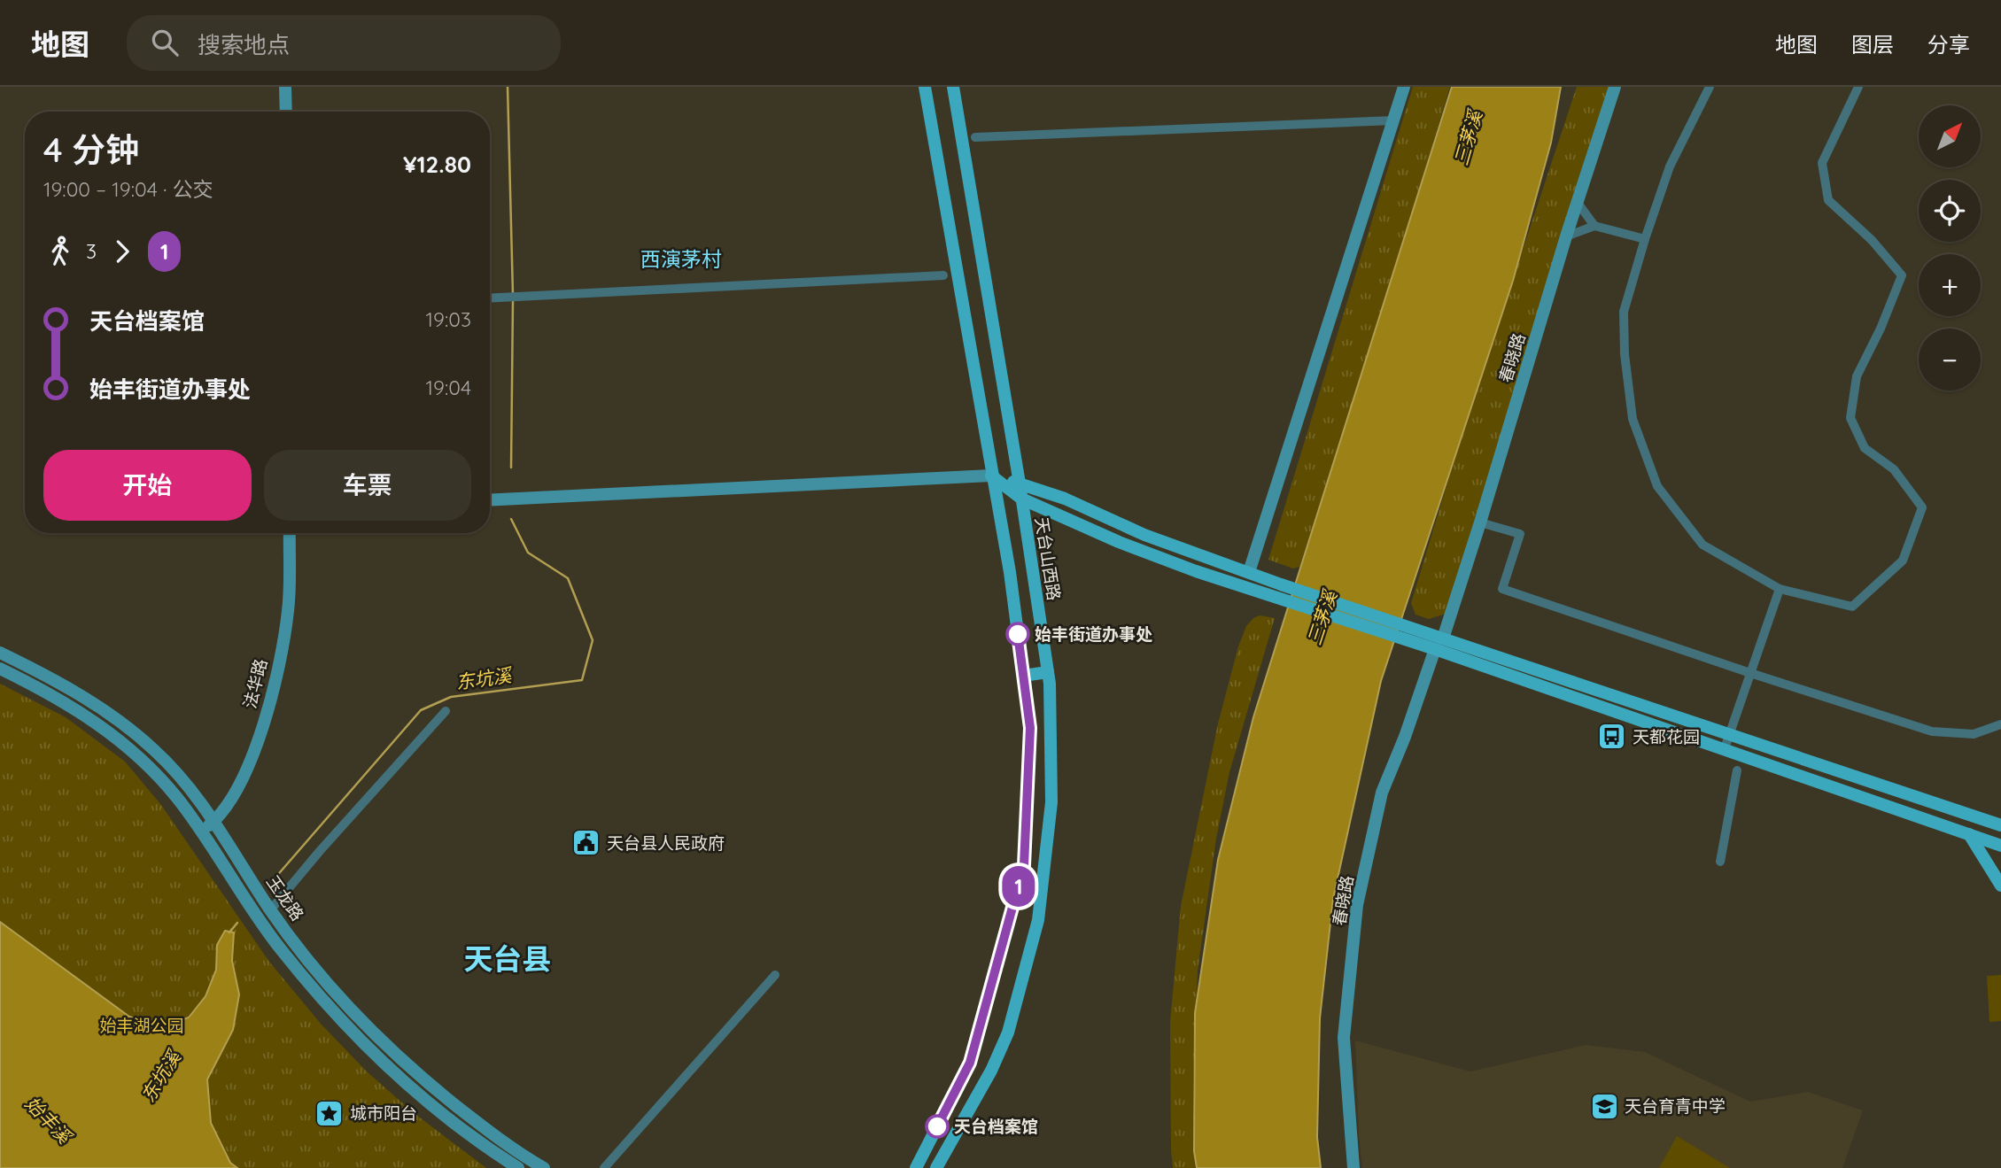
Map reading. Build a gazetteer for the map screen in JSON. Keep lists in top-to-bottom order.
{
  "streets": {
    "main road": ["天台山西路"],
    "street": ["春晓路", "法华路", "玉龙路"]
  },
  "crossings": [
    ["法华路", "玉龙路"]
  ],
  "districts": ["西演茅村", "天台县"],
  "water": ["三茅溪", "东坑溪", "始丰溪"],
  "parks": ["始丰湖公园"],
  "places": {
    "other": ["始丰街道办事处", "天台档案馆"],
    "bus stop": ["天都花园"],
    "public building": ["天台县人民政府"],
    "school or university": ["天台育青中学"],
    "place": ["城市阳台"]
  },
  "lines": ["bus line 1"],
  "north": "top right",
  "page": {
    "header": "地图",
    "search": "搜索地点",
    "nav": ["地图", "图层", "分享"],
    "on_map": "1",
    "map_buttons": ["+", "−"],
    "heading": ["4 分钟", "19:00 – 19:04 · 公交", "¥12.80"],
    "legs": ["3", "1"],
    "list": [
      {
        "name": "天台档案馆",
        "value": "19:03"
      },
      {
        "name": "始丰街道办事处",
        "value": "19:04"
      }
    ],
    "buttons": ["开始", "车票"]
  }
}
